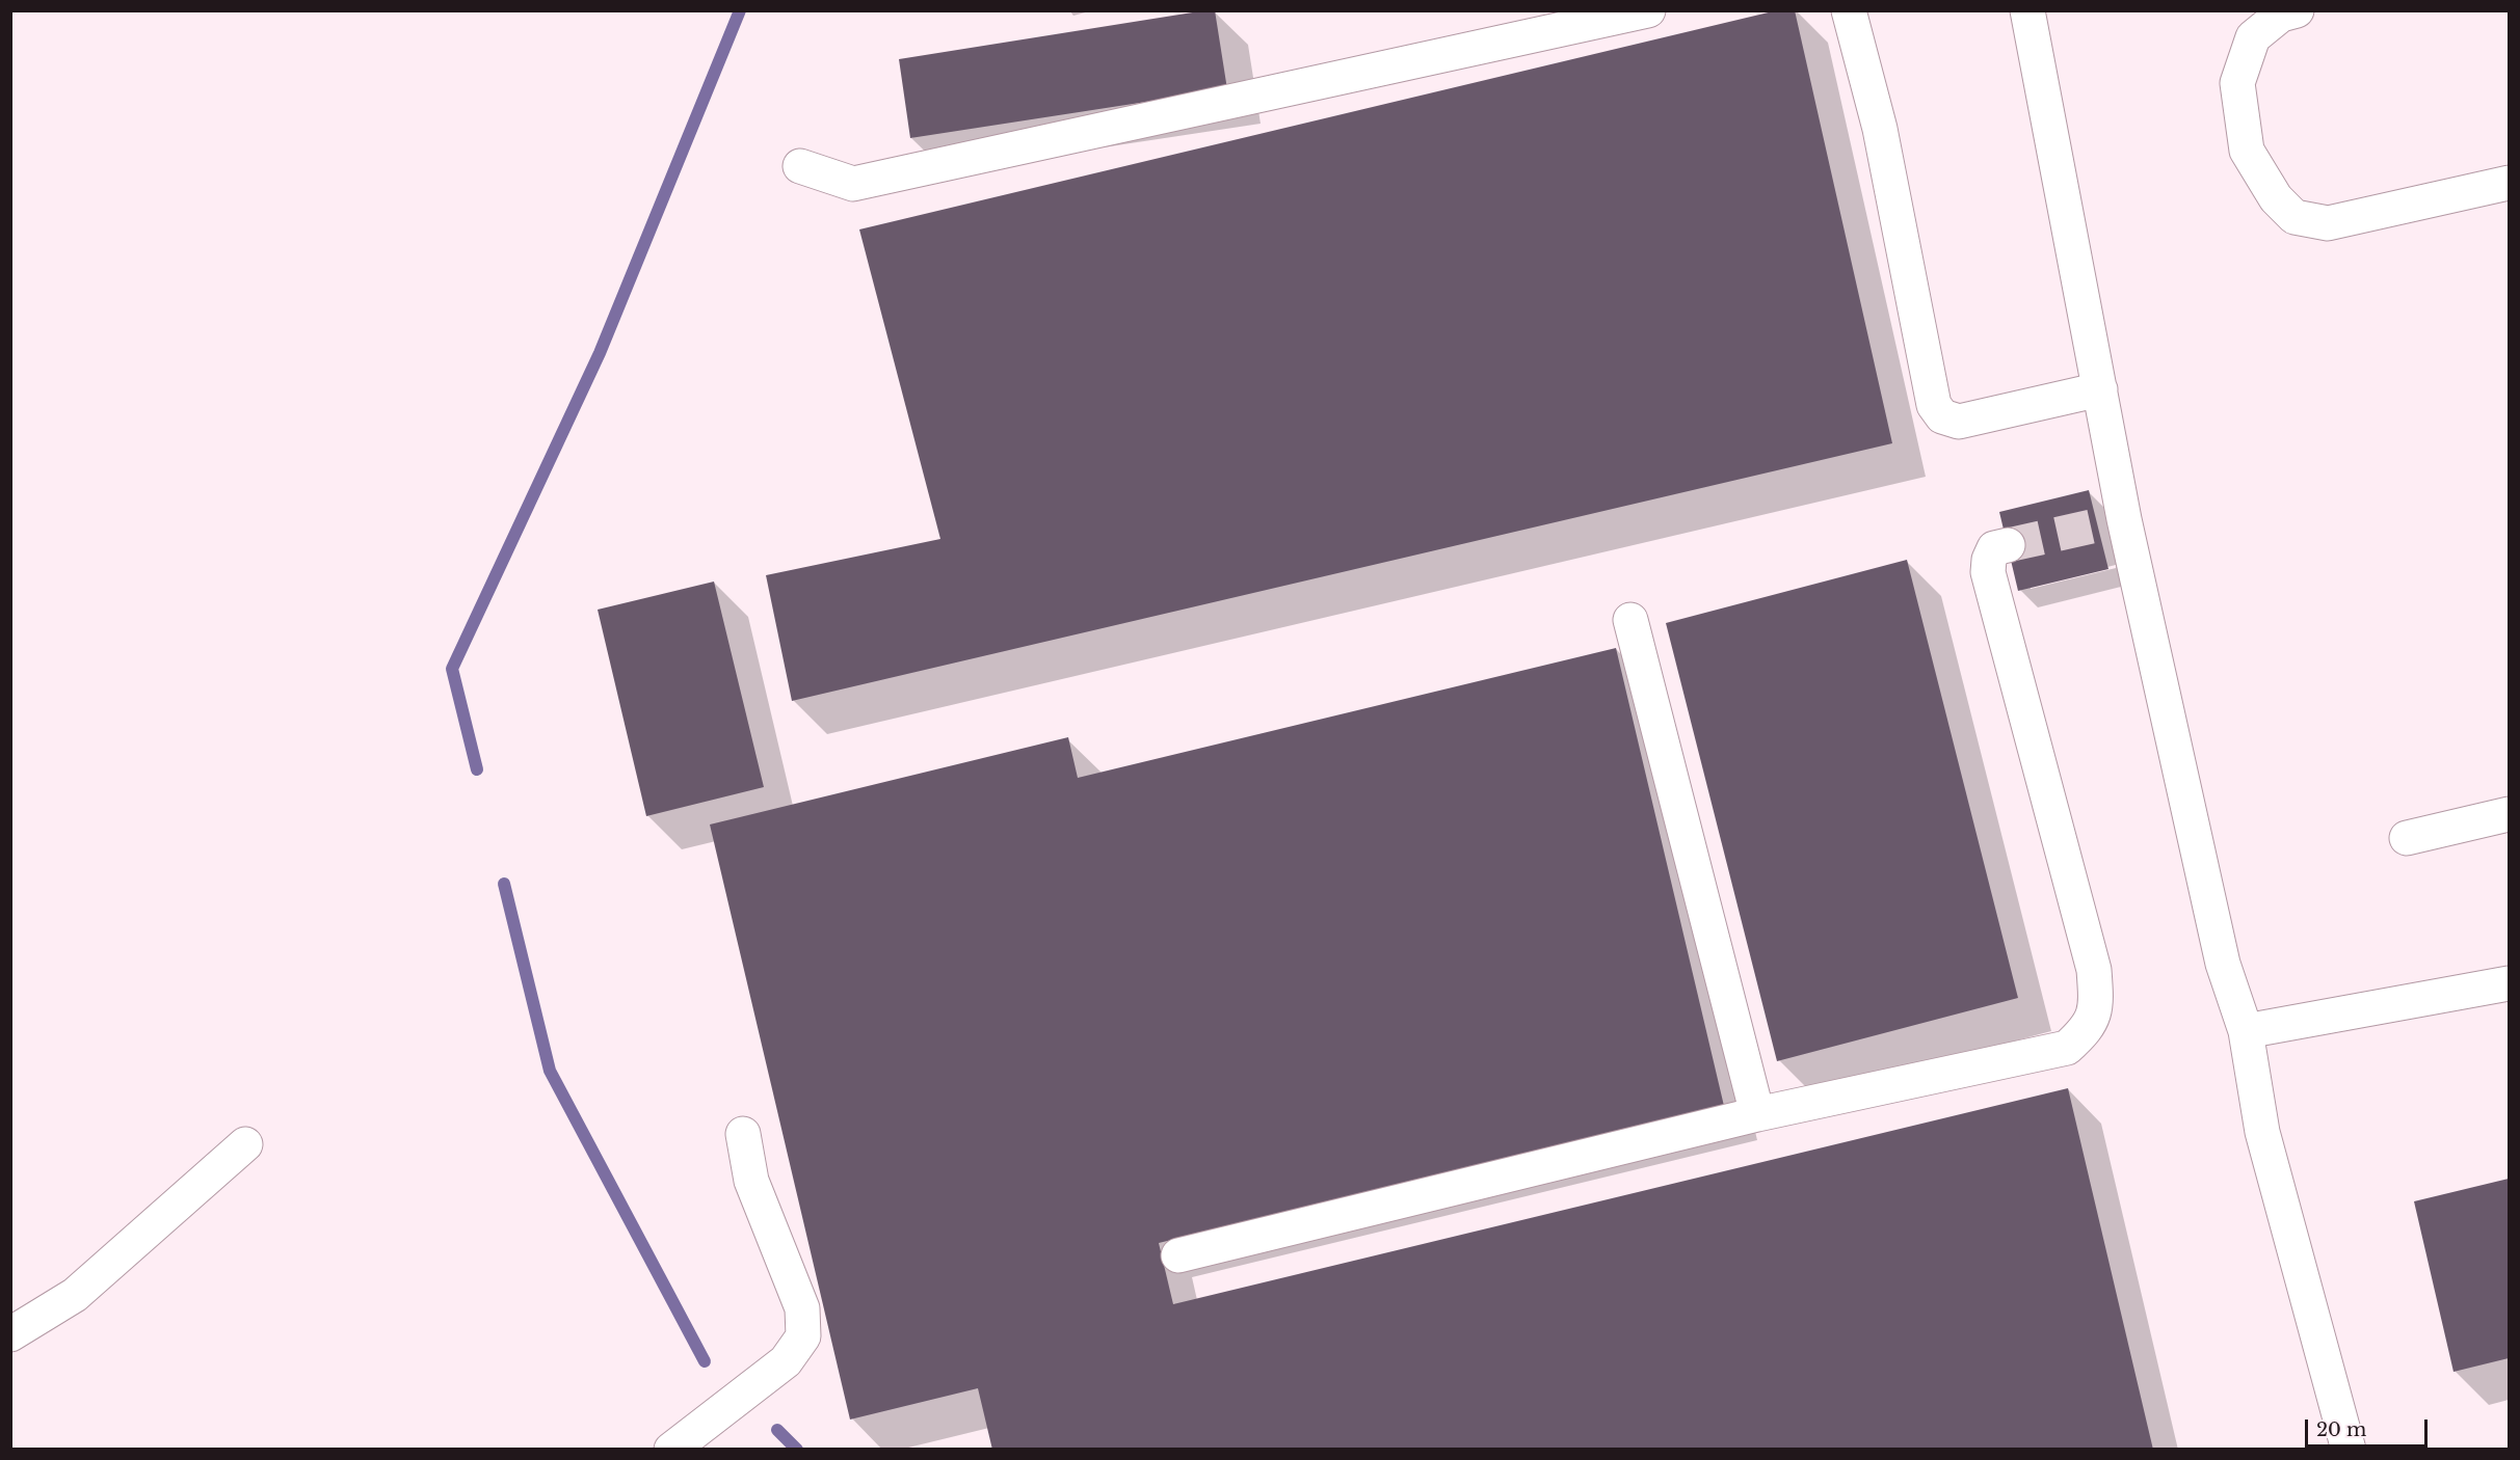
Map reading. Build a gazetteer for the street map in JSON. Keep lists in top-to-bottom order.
{
  "scale_bar": "20 m"
}
